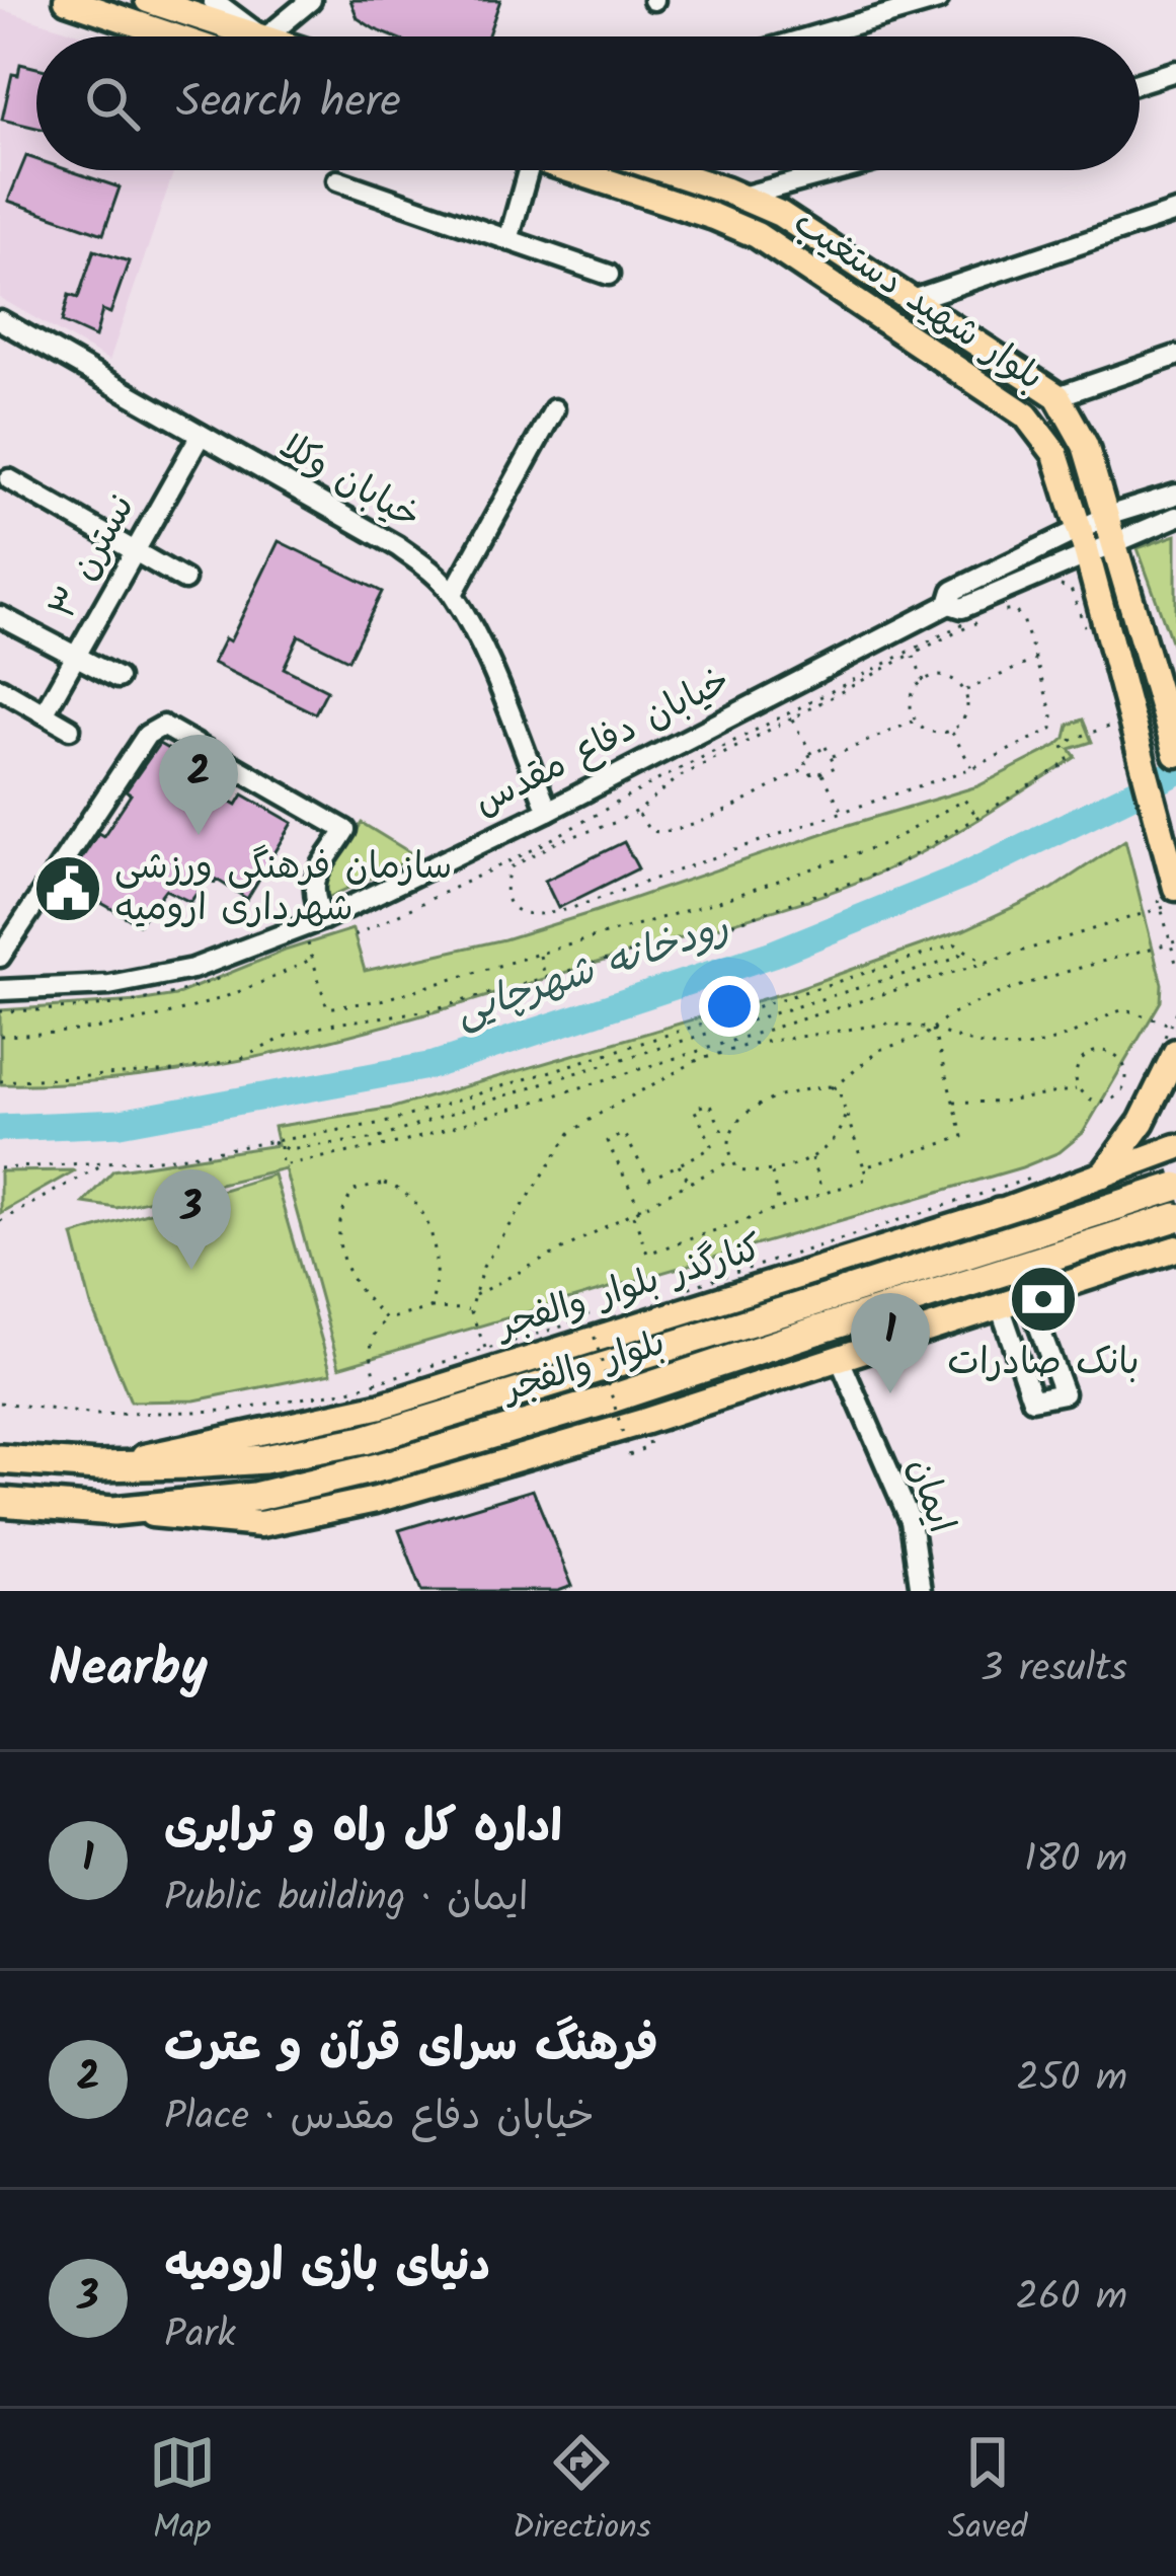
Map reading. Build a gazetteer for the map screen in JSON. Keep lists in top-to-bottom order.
{
  "streets": {
    "highway": ["بلوار والفجر"],
    "main road": ["بلوار شهید دستغیب", "کنارگذر بلوار والفجر"],
    "street": [
      "خیابان وکلا",
      "نسترن ۳",
      "خیابان دفاع مقدس",
      "ایمان"
    ]
  },
  "crossings": [
    ["بلوار شهید دستغیب", "خیابان دفاع مقدس"],
    ["خیابان وکلا", "نسترن ۳"],
    ["خیابان وکلا", "خیابان دفاع مقدس"],
    ["کنارگذر بلوار والفجر", "بلوار والفجر"]
  ],
  "water": ["رودخانه شهرچایی"],
  "places": {
    "public building": ["سازمان فرهنگی ورزشی شهرداری ارومیه"],
    "bank": ["بانک صادرات"]
  },
  "page": {
    "search": "Search here",
    "pins": ["2", "3", "1"],
    "heading": ["Nearby", "3 results"],
    "list": [
      {
        "mark": "1",
        "name": "اداره کل راه و ترابری",
        "note": "Public building · ایمان",
        "value": "180 m"
      },
      {
        "mark": "2",
        "name": "فرهنگ سرای قرآن و عترت",
        "note": "Place · خیابان دفاع مقدس",
        "value": "250 m"
      },
      {
        "mark": "3",
        "name": "دنیای بازی ارومیه",
        "note": "Park",
        "value": "260 m"
      }
    ],
    "nav": ["Map", "Directions", "Saved"]
  }
}
